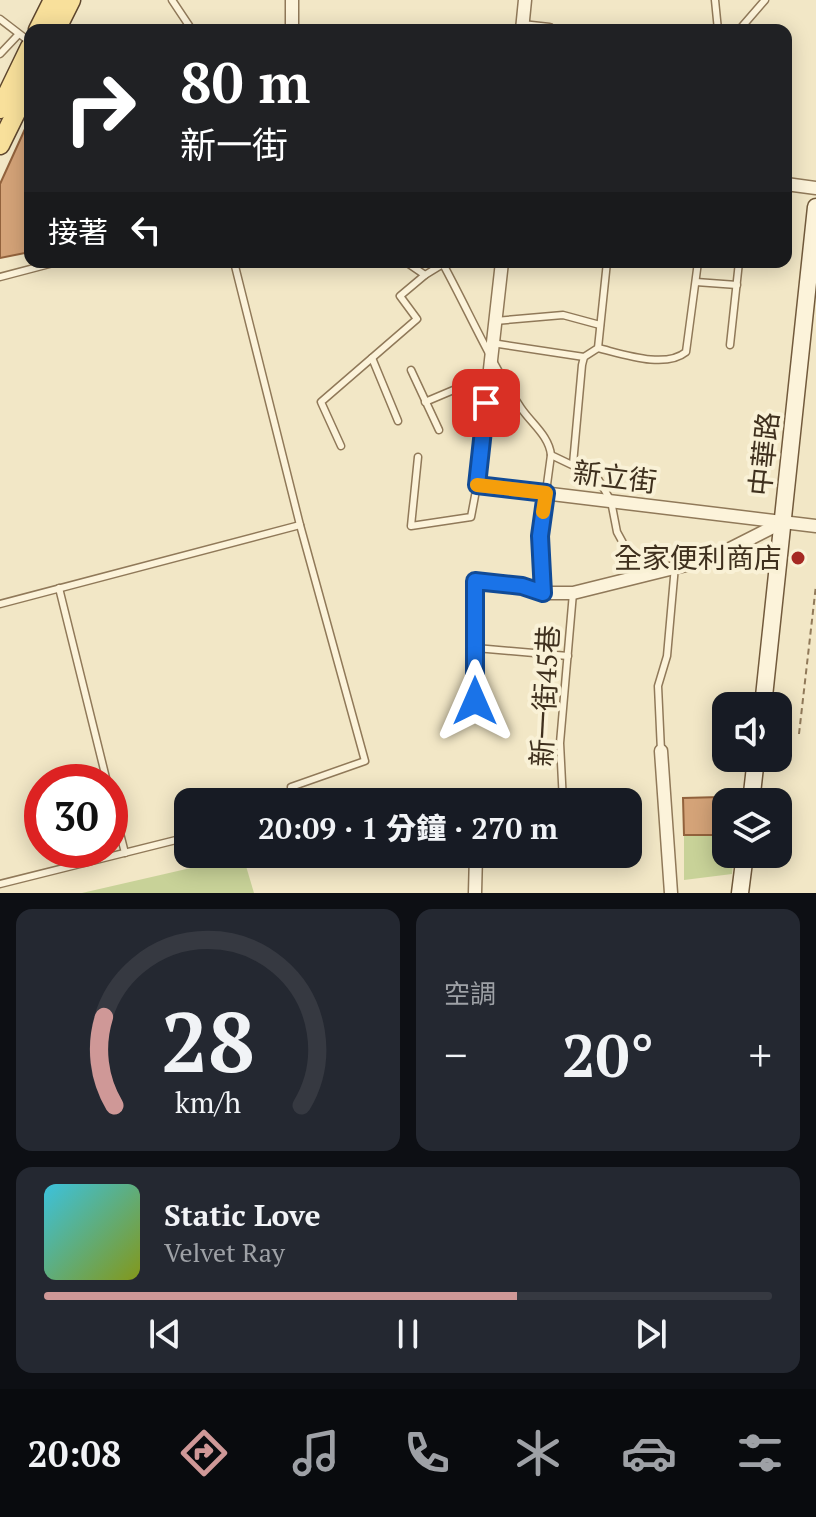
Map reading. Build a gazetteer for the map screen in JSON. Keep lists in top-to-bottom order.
{
  "streets": {
    "street": ["中華路", "新立街"],
    "lane": ["新一街45巷"]
  },
  "crossings": [
    ["中華路", "新立街"]
  ],
  "places": ["全家便利商店"],
  "page": {
    "turn": ["80 m", "新一街"],
    "then": "接著",
    "limit": "30",
    "trip": "20:09 · 1 分鐘 · 270 m",
    "tile": "空調",
    "heat": ["−", "20°", "+"],
    "song": ["Static Love", "Velvet Ray"],
    "tabs": "20:08",
    "gauge": ["28", "km/h"]
  }
}
